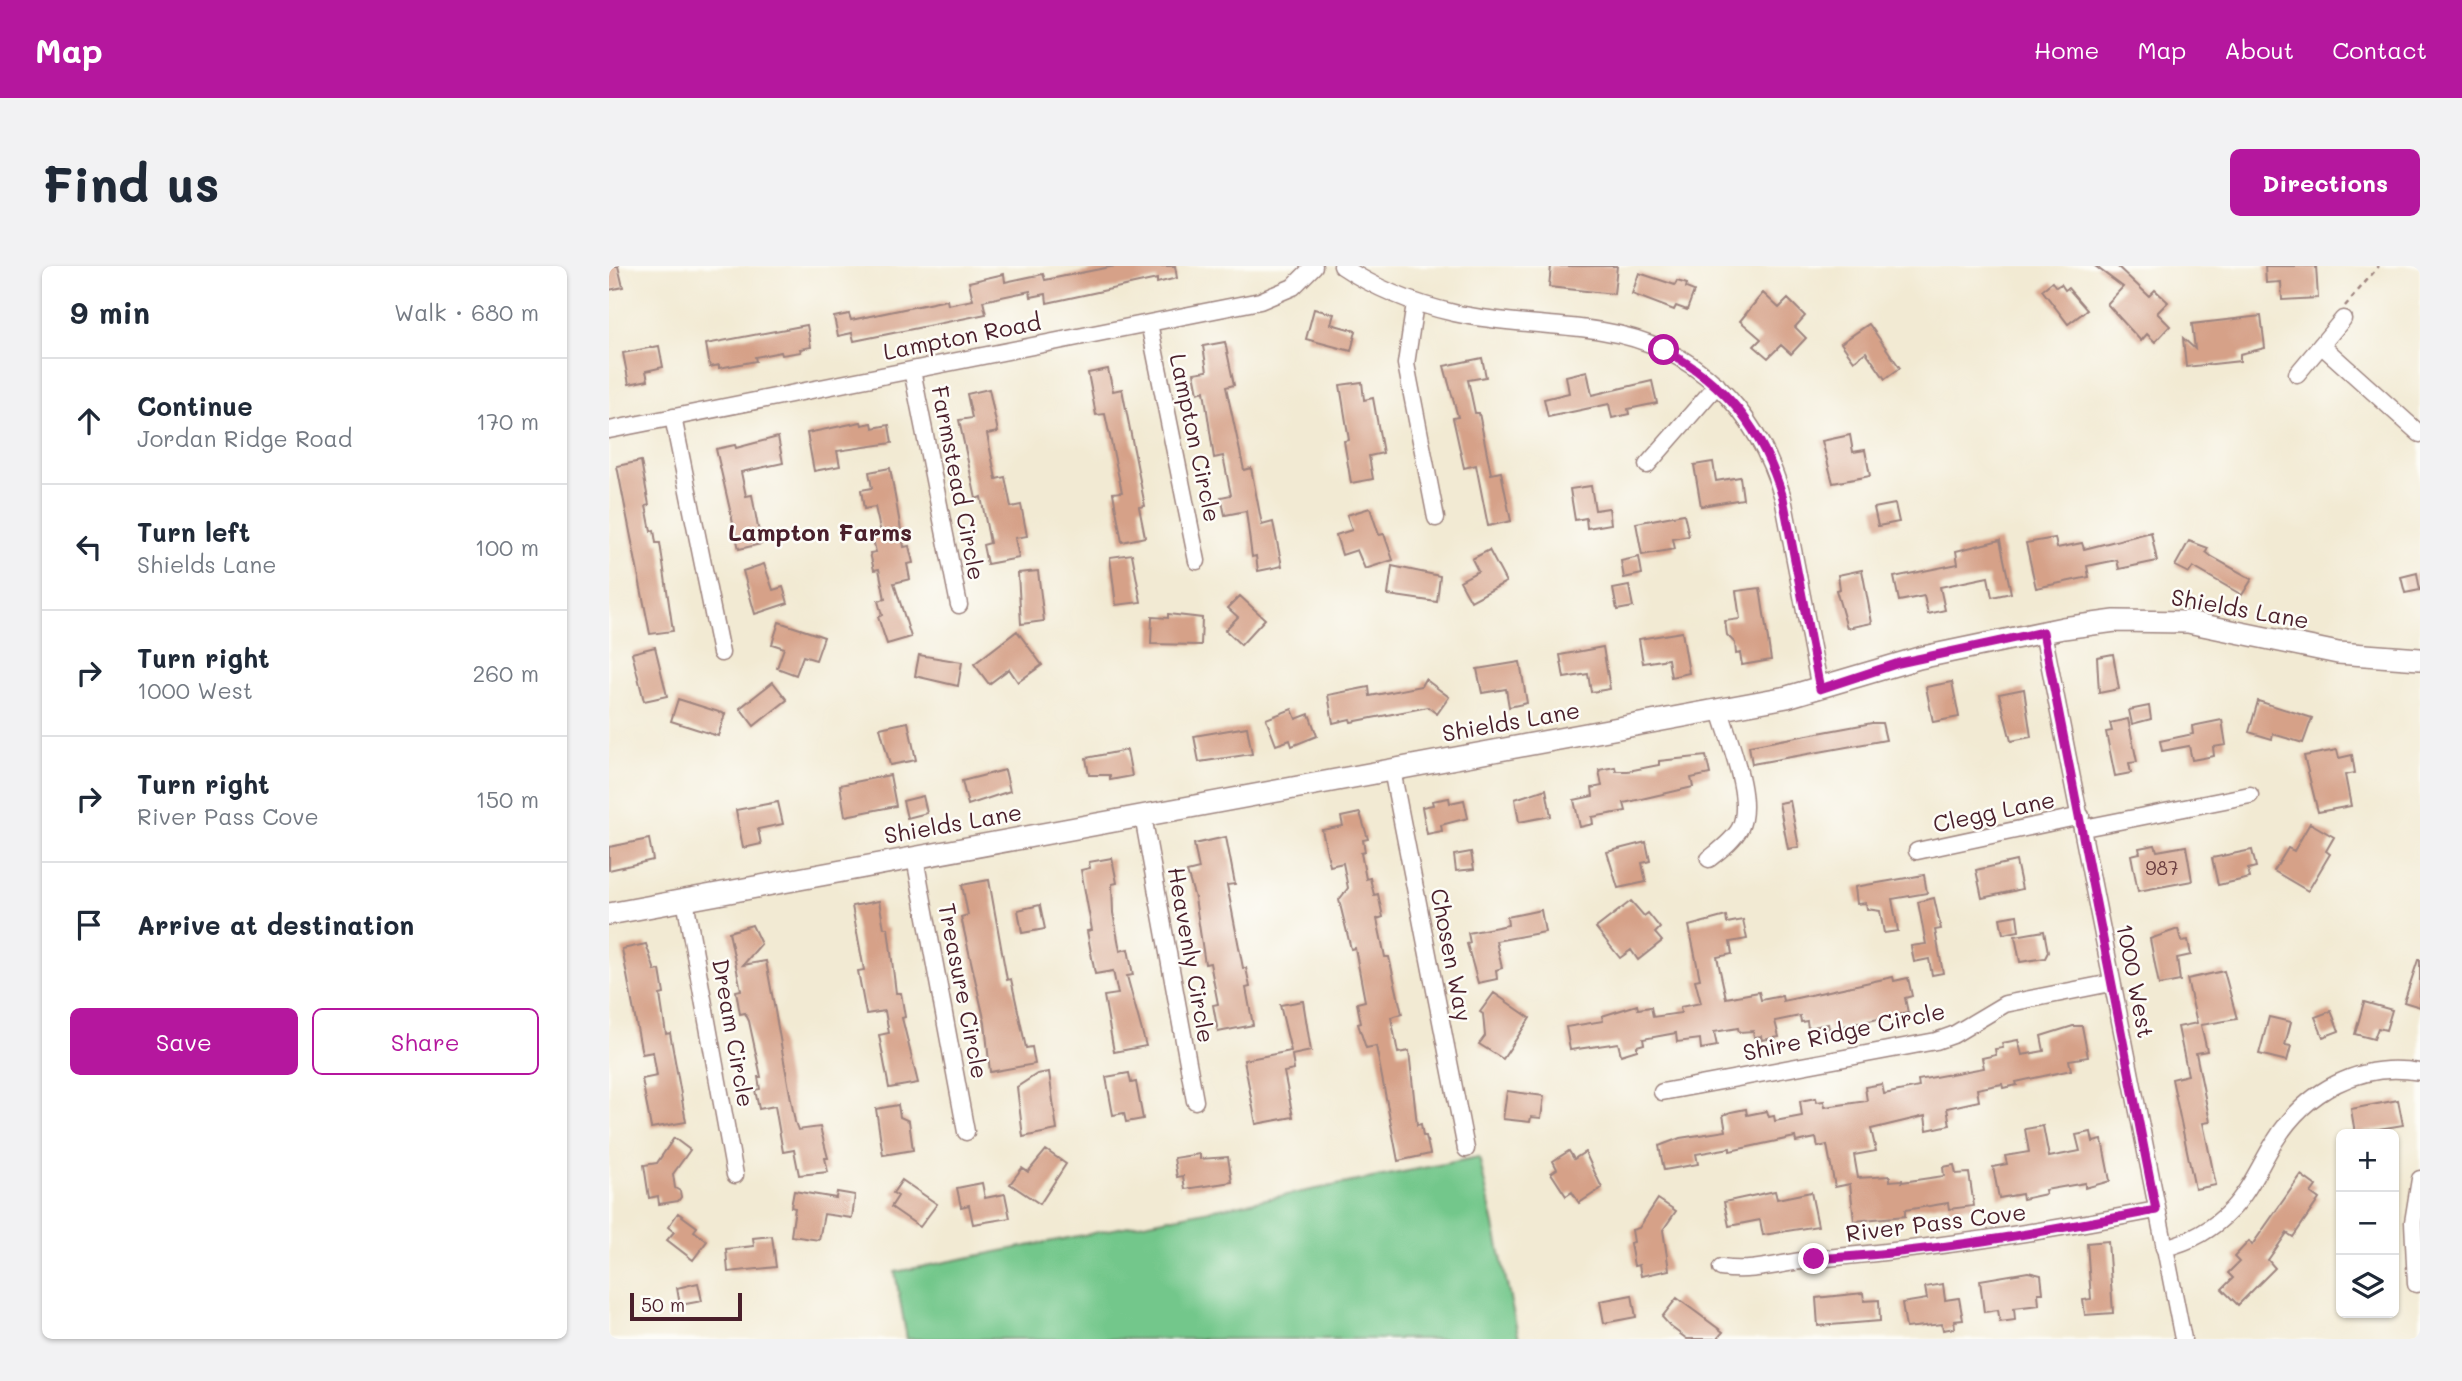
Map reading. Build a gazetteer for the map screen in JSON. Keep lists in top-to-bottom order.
{
  "streets": {
    "main road": ["Shields Lane"],
    "street": [
      "Lampton Road",
      "Lampton Circle",
      "Farmstead Circle",
      "Clegg Lane",
      "Heavenly Circle",
      "Chosen Way",
      "1000 West",
      "Treasure Circle",
      "Shire Ridge Circle",
      "Dream Circle",
      "River Pass Cove"
    ]
  },
  "crossings": [
    ["Lampton Road", "Lampton Circle"],
    ["Lampton Road", "Farmstead Circle"],
    ["Shields Lane", "Heavenly Circle"],
    ["Shields Lane", "Chosen Way"],
    ["Shields Lane", "1000 West"],
    ["Shields Lane", "Treasure Circle"],
    ["Shields Lane", "Dream Circle"],
    ["Clegg Lane", "1000 West"],
    ["1000 West", "Shire Ridge Circle"],
    ["1000 West", "River Pass Cove"]
  ],
  "districts": ["Lampton Farms"],
  "house_numbers": ["987"],
  "scale_bar": "50 m",
  "page": {
    "header": "Map",
    "nav": [
      "Home",
      "Map",
      "About",
      "Contact"
    ],
    "buttons": [
      "Directions",
      ["Save", "Share"]
    ],
    "title": "Find us",
    "heading": ["9 min", "Walk · 680 m"],
    "list": [
      ["Continue", "Jordan Ridge Road", "170 m"],
      ["Turn left", "Shields Lane", "100 m"],
      ["Turn right", "1000 West", "260 m"],
      ["Turn right", "River Pass Cove", "150 m"],
      "Arrive at destination"
    ],
    "map_buttons": ["+", "−"],
    "scale": "50 m"
  }
}
